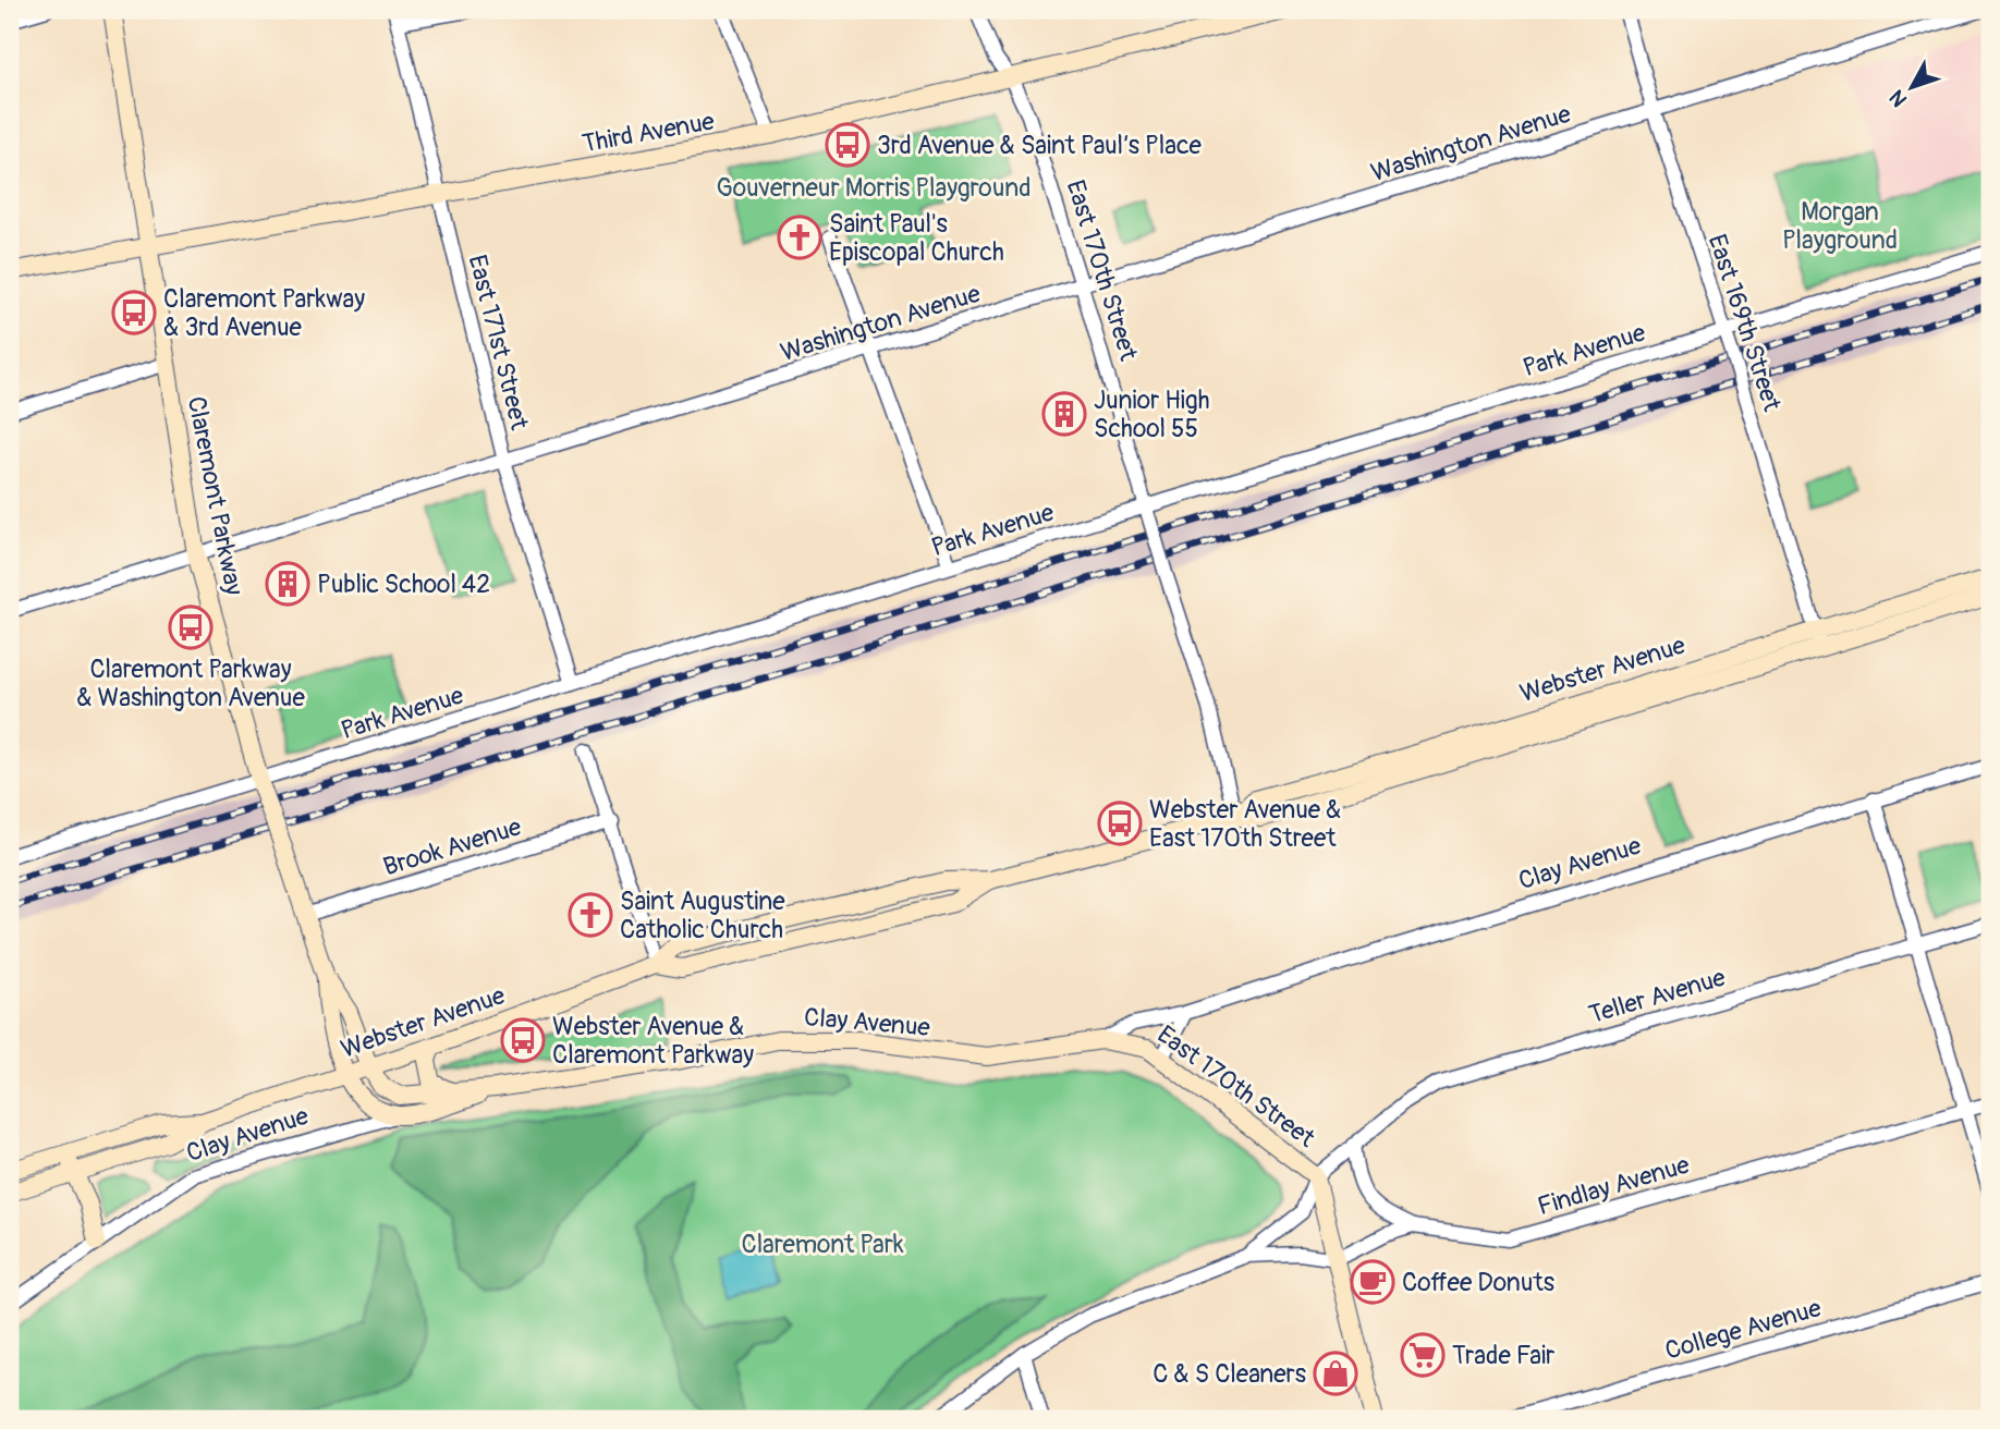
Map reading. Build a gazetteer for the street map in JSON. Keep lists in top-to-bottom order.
{
  "streets": {
    "main road": [
      "Third Avenue",
      "East 170th Street",
      "Claremont Parkway",
      "Webster Avenue",
      "Clay Avenue"
    ],
    "street": [
      "Washington Avenue",
      "East 169th Street",
      "East 171st Street",
      "Park Avenue",
      "Brook Avenue",
      "Teller Avenue",
      "Findlay Avenue",
      "College Avenue"
    ]
  },
  "crossings": [
    ["Third Avenue", "East 170th Street"],
    ["Third Avenue", "East 171st Street"],
    ["Third Avenue", "Claremont Parkway"],
    ["Washington Avenue", "East 170th Street"],
    ["Washington Avenue", "East 169th Street"],
    ["Washington Avenue", "East 171st Street"],
    ["Washington Avenue", "Claremont Parkway"],
    ["East 170th Street", "Park Avenue"],
    ["East 170th Street", "Webster Avenue"],
    ["East 170th Street", "Clay Avenue"],
    ["East 170th Street", "Teller Avenue"],
    ["East 170th Street", "Findlay Avenue"],
    ["East 169th Street", "Park Avenue"],
    ["East 169th Street", "Webster Avenue"],
    ["East 171st Street", "Park Avenue"],
    ["Park Avenue", "Claremont Parkway"],
    ["Claremont Parkway", "Webster Avenue"],
    ["Claremont Parkway", "Brook Avenue"],
    ["Claremont Parkway", "Clay Avenue"],
    ["Webster Avenue", "Clay Avenue"]
  ],
  "parks": ["Gouverneur Morris Playground", "Morgan Playground", "Claremont Park"],
  "places": {
    "bus stop": [
      "3rd Avenue & Saint Paul’s Place",
      "Claremont Parkway & 3rd Avenue",
      "Claremont Parkway & Washington Avenue",
      "Webster Avenue & East 170th Street",
      "Webster Avenue & Claremont Parkway"
    ],
    "church": ["Saint Paul's Episcopal Church", "Saint Augustine Catholic Church"],
    "building": ["Junior High School 55", "Public School 42"],
    "cafe": ["Coffee Donuts"],
    "supermarket": ["Trade Fair"],
    "shop": ["C & S Cleaners"]
  },
  "north": "bottom left"
}
